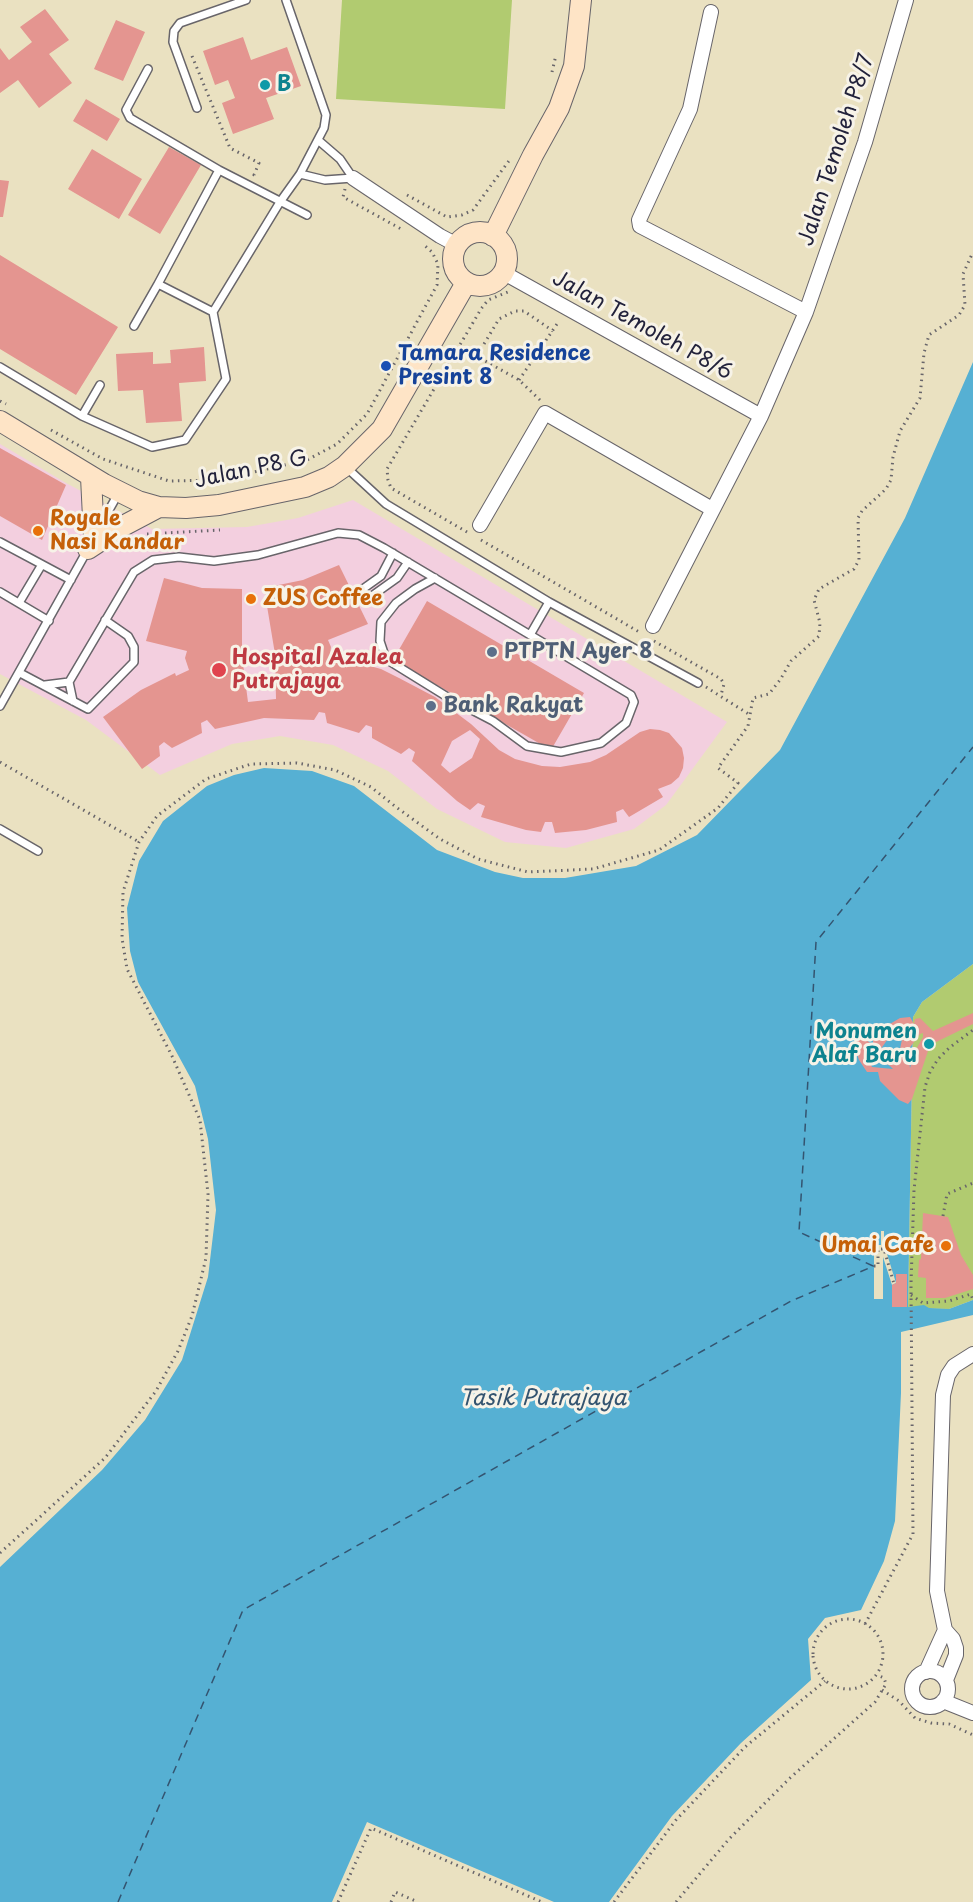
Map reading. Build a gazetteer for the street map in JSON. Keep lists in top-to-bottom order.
{
  "streets": {
    "street": ["Jalan Temoleh P8/7", "Jalan Temoleh P8/6", "Jalan P8 G"]
  },
  "crossings": [
    ["Jalan Temoleh P8/7", "Jalan Temoleh P8/6"],
    ["Jalan Temoleh P8/6", "Jalan P8 G"]
  ],
  "water": ["Tasik Putrajaya"],
  "places": [
    "B",
    "Tamara Residence Presint 8",
    "Royale Nasi Kandar",
    "ZUS Coffee",
    "PTPTN Ayer 8",
    "Hospital Azalea Putrajaya",
    "Bank Rakyat",
    "Monumen Alaf Baru",
    "Umai Cafe"
  ]
}
